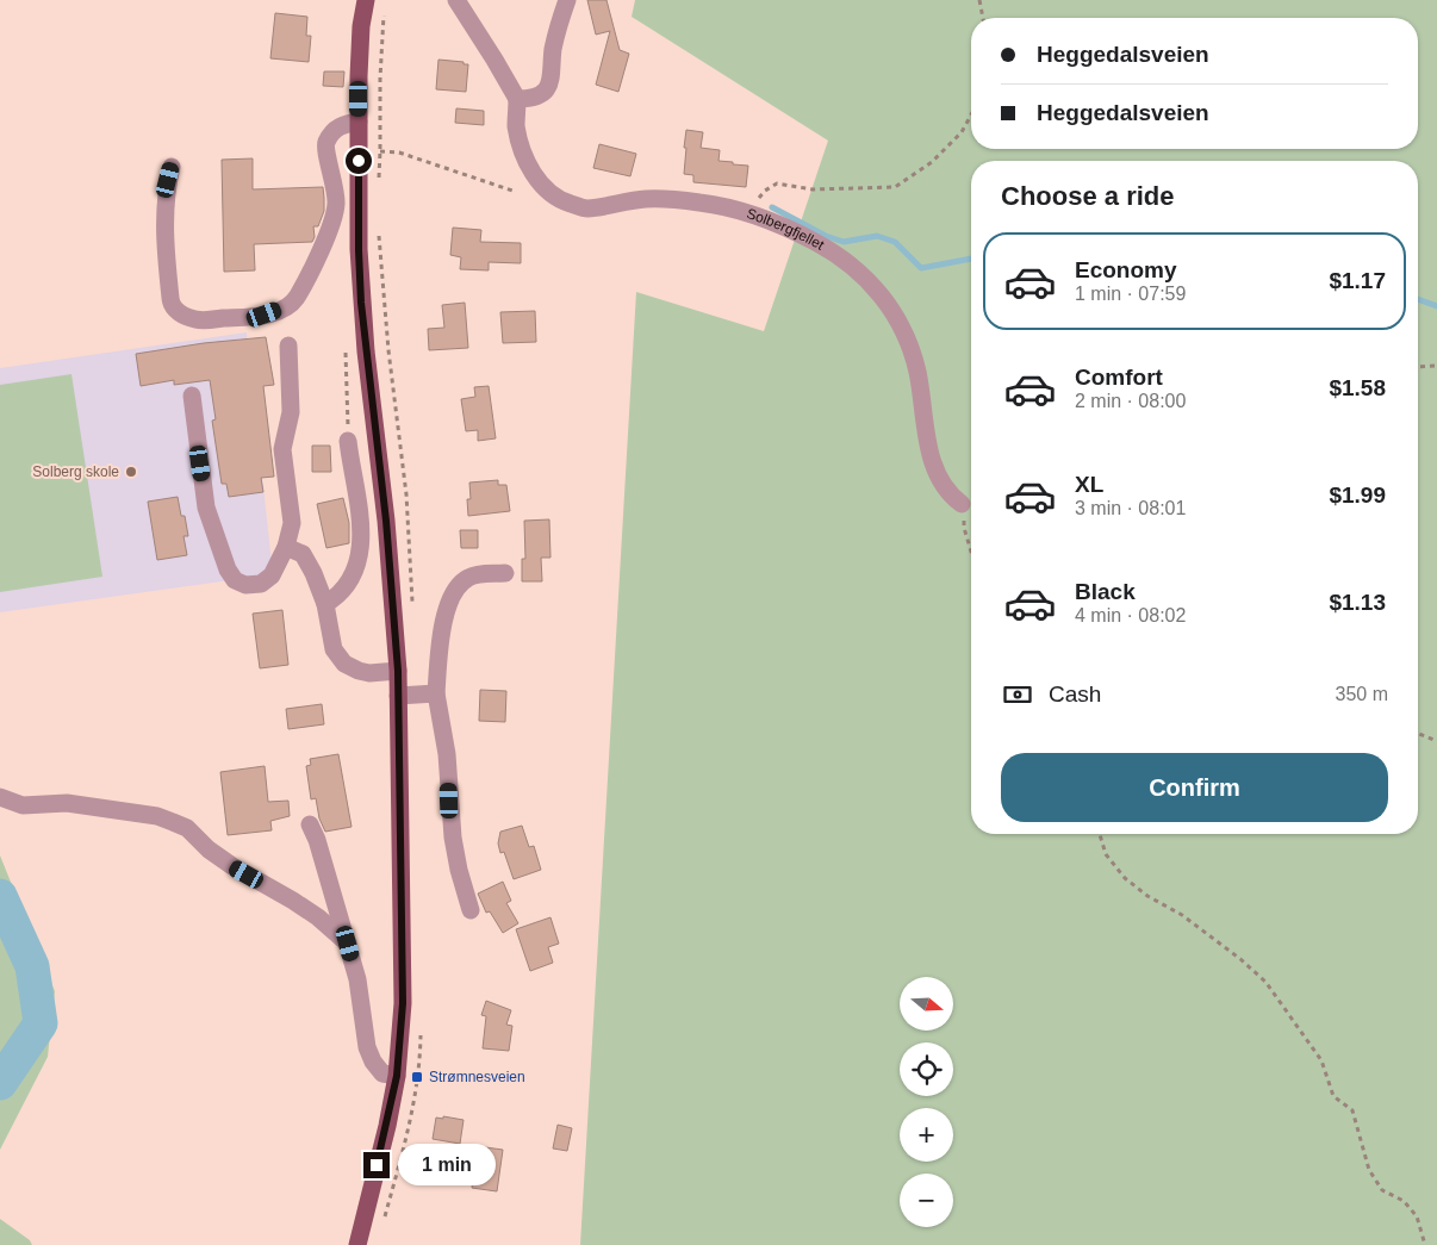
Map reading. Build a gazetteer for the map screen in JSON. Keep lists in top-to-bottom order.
{
  "streets": {
    "street": ["Solbergfjellet"]
  },
  "places": {
    "other": ["Solberg skole"],
    "transit": ["Strømnesveien"]
  },
  "north": "right",
  "page": {
    "banner": ["Heggedalsveien", "Heggedalsveien"],
    "heading": "Choose a ride",
    "list": [
      {
        "name": "Economy",
        "note": "1 min · 07:59",
        "value": "$1.17"
      },
      {
        "name": "Comfort",
        "note": "2 min · 08:00",
        "value": "$1.58"
      },
      {
        "name": "XL",
        "note": "3 min · 08:01",
        "value": "$1.99"
      },
      {
        "name": "Black",
        "note": "4 min · 08:02",
        "value": "$1.13"
      }
    ],
    "pay": ["Cash", "350 m"],
    "buttons": "Confirm",
    "map_buttons": ["+", "−"],
    "bubble": "1 min"
  }
}
